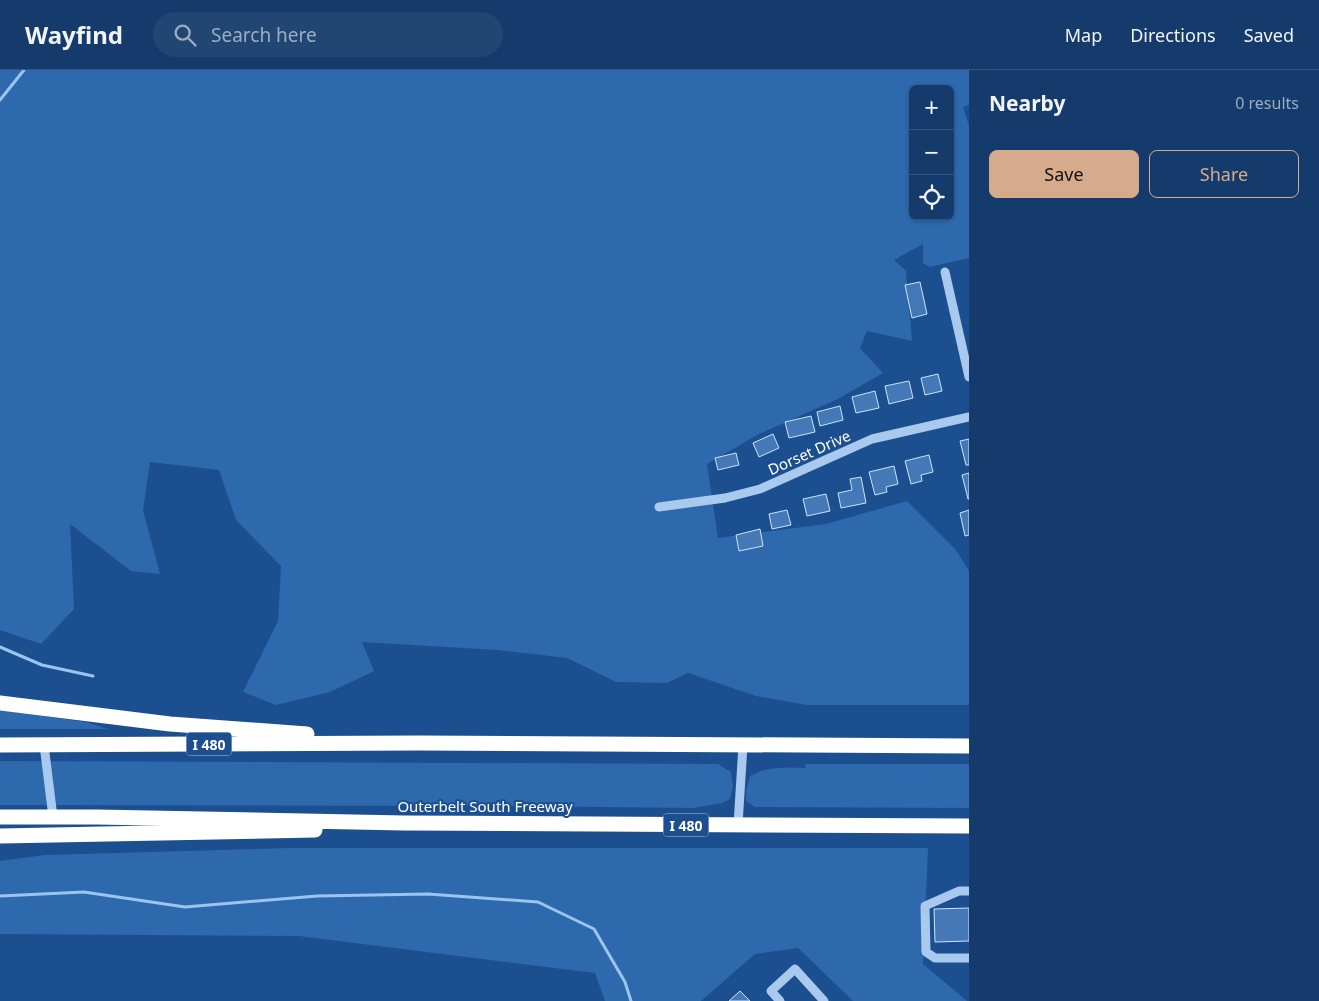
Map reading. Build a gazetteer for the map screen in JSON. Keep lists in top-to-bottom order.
{
  "streets": {
    "highway": ["I 480", "Outerbelt South Freeway"],
    "street": ["Dorset Drive"]
  },
  "page": {
    "header": "Wayfind",
    "search": "Search here",
    "nav": ["Map", "Directions", "Saved"],
    "heading": ["Nearby", "0 results"],
    "map_buttons": ["+", "−"],
    "buttons": ["Save", "Share"]
  }
}
